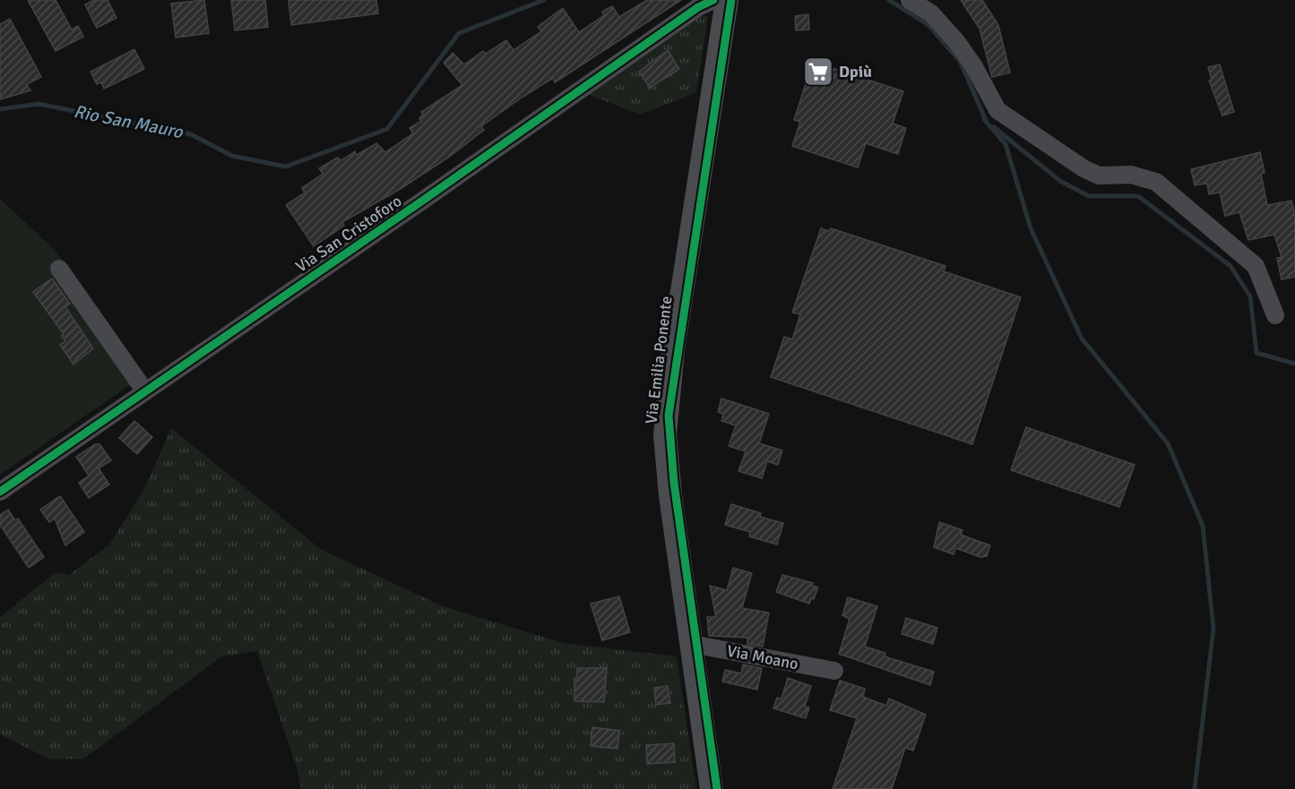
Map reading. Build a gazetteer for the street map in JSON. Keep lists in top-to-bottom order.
{
  "streets": {
    "main road": ["Via Emilia Ponente"],
    "street": ["Via San Cristoforo", "Via Moano"]
  },
  "crossings": [
    ["Via Emilia Ponente", "Via Moano"]
  ],
  "water": ["Rio San Mauro"],
  "places": {
    "supermarket": ["Dpiù"]
  }
}
